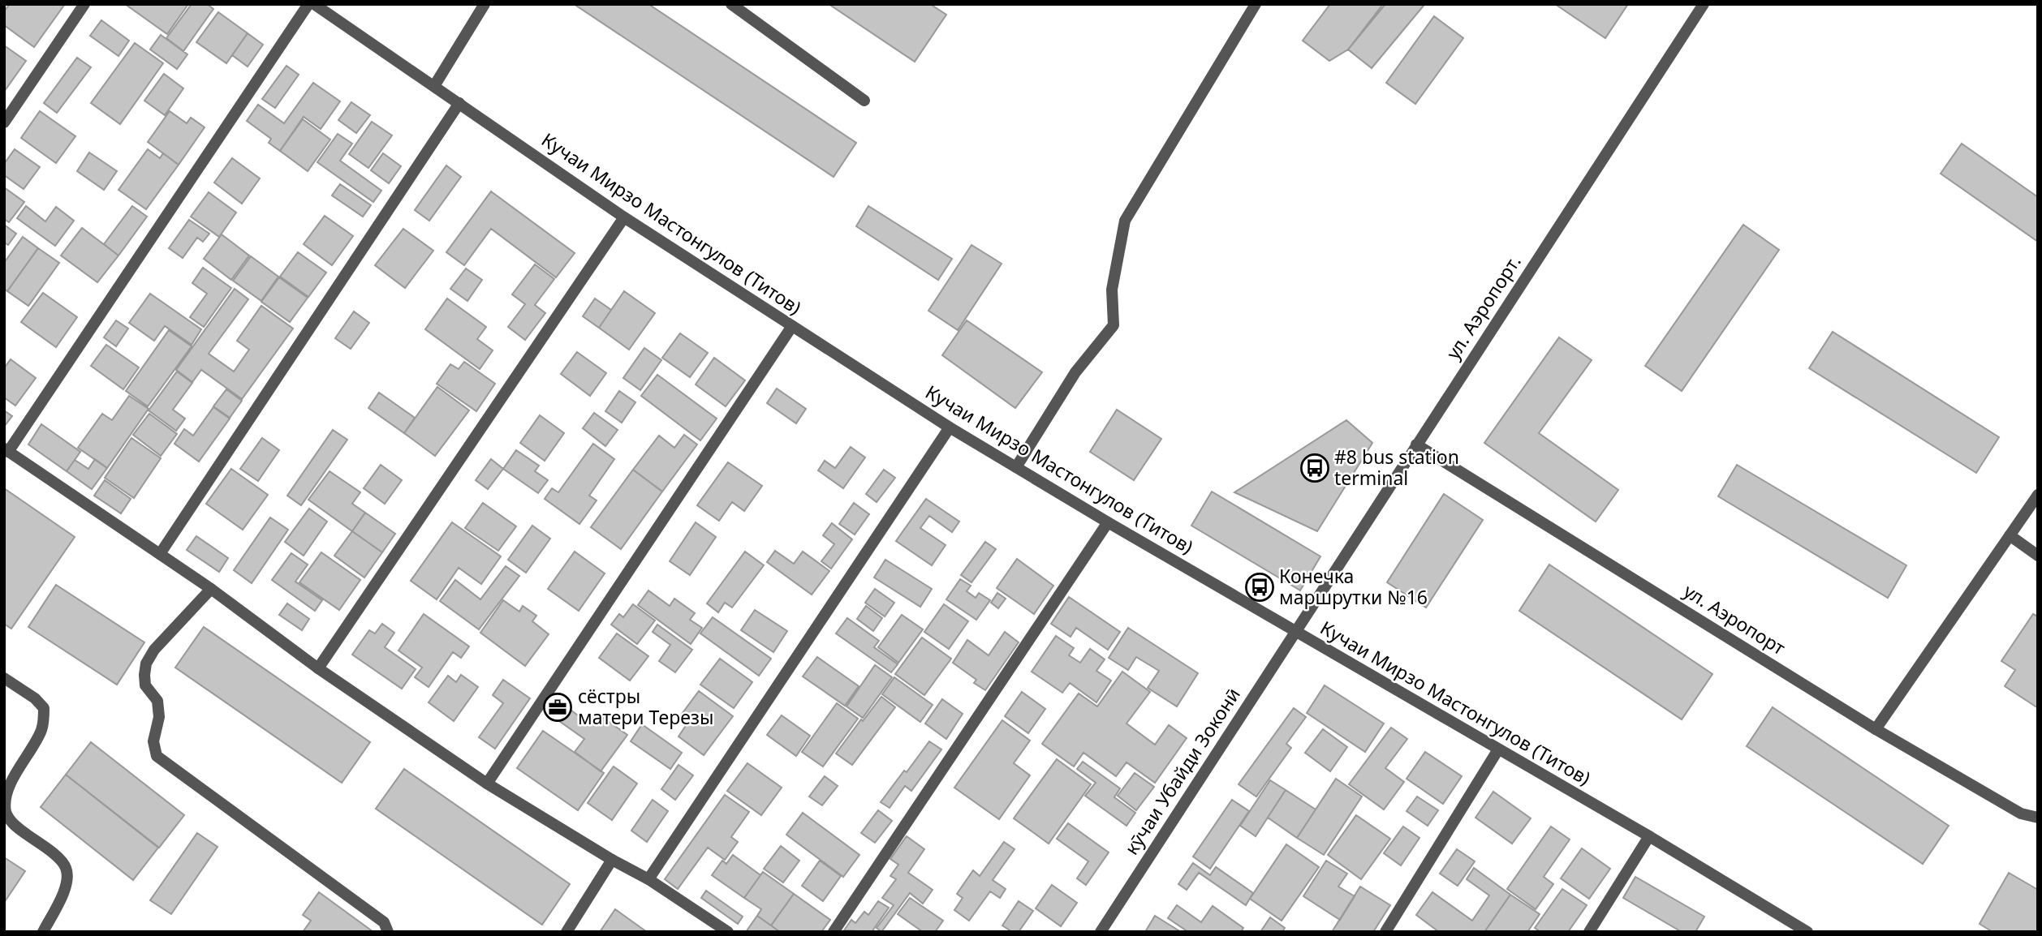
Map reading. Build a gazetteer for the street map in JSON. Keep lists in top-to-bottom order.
{
  "streets": {
    "street": [
      "Кучаи Мирзо Мастонгулов (Титов)",
      "ул. Аэропорт.",
      "ул. Аэропорт",
      "кӯчаи Убайди Зоконӣ"
    ]
  },
  "crossings": [
    ["Кучаи Мирзо Мастонгулов (Титов)", "ул. Аэропорт."],
    ["Кучаи Мирзо Мастонгулов (Титов)", "кӯчаи Убайди Зоконӣ"],
    ["ул. Аэропорт.", "ул. Аэропорт"],
    ["ул. Аэропорт.", "кӯчаи Убайди Зоконӣ"]
  ],
  "places": {
    "bus stop": ["#8 bus station terminal", "Конечка маршрутки №16"],
    "office": ["сёстры матери Терезы"]
  }
}
